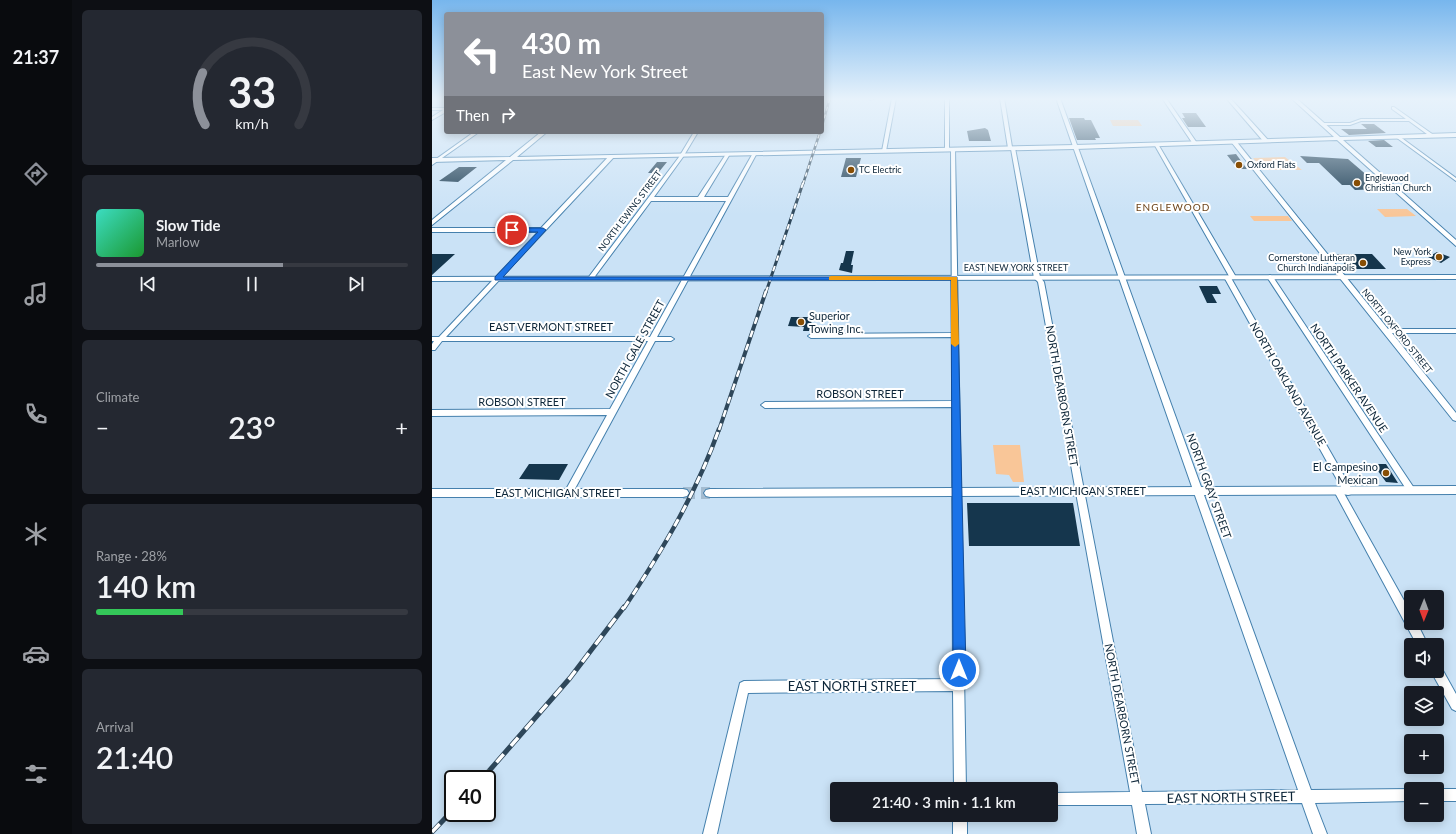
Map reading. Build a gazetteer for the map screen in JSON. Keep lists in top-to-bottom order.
{
  "streets": {
    "main road": ["EAST NEW YORK STREET", "EAST MICHIGAN STREET"],
    "street": [
      "NORTH EWING STREET",
      "EAST VERMONT STREET",
      "NORTH OXFORD STREET",
      "NORTH GALE STREET",
      "NORTH PARKER AVENUE",
      "NORTH OAKLAND AVENUE",
      "ROBSON STREET",
      "NORTH DEARBORN STREET",
      "NORTH GRAY STREET",
      "EAST NORTH STREET"
    ]
  },
  "crossings": [
    ["NORTH EWING STREET", "EAST NEW YORK STREET"],
    ["EAST NEW YORK STREET", "NORTH OXFORD STREET"],
    ["EAST NEW YORK STREET", "NORTH GALE STREET"],
    ["EAST NEW YORK STREET", "NORTH PARKER AVENUE"],
    ["EAST NEW YORK STREET", "NORTH OAKLAND AVENUE"],
    ["EAST NEW YORK STREET", "NORTH DEARBORN STREET"],
    ["EAST NEW YORK STREET", "NORTH GRAY STREET"],
    ["EAST VERMONT STREET", "NORTH GALE STREET"],
    ["NORTH GALE STREET", "ROBSON STREET"],
    ["NORTH GALE STREET", "EAST MICHIGAN STREET"],
    ["NORTH PARKER AVENUE", "EAST MICHIGAN STREET"],
    ["NORTH OAKLAND AVENUE", "EAST MICHIGAN STREET"],
    ["NORTH DEARBORN STREET", "EAST MICHIGAN STREET"],
    ["NORTH DEARBORN STREET", "EAST NORTH STREET"],
    ["NORTH GRAY STREET", "EAST MICHIGAN STREET"],
    ["NORTH GRAY STREET", "EAST NORTH STREET"]
  ],
  "districts": ["ENGLEWOOD"],
  "places": [
    "Oxford Flats",
    "TC Electric",
    "Englewood Christian Church",
    "New York Express",
    "Cornerstone Lutheran Church Indianapolis",
    "Superior Towing Inc.",
    "El Campesino Mexican"
  ],
  "north": "bottom",
  "page": {
    "tabs": "21:37",
    "turn": ["430 m", "East New York Street"],
    "then": "Then",
    "song": ["Slow Tide", "Marlow"],
    "tile": [
      "Climate",
      ["Range · 28%", "140 km"],
      ["Arrival", "21:40"]
    ],
    "heat": ["−", "23°", "+"],
    "map_buttons": ["+", "−"],
    "limit": "40",
    "trip": "21:40 · 3 min · 1.1 km",
    "gauge": ["33", "km/h"]
  }
}
